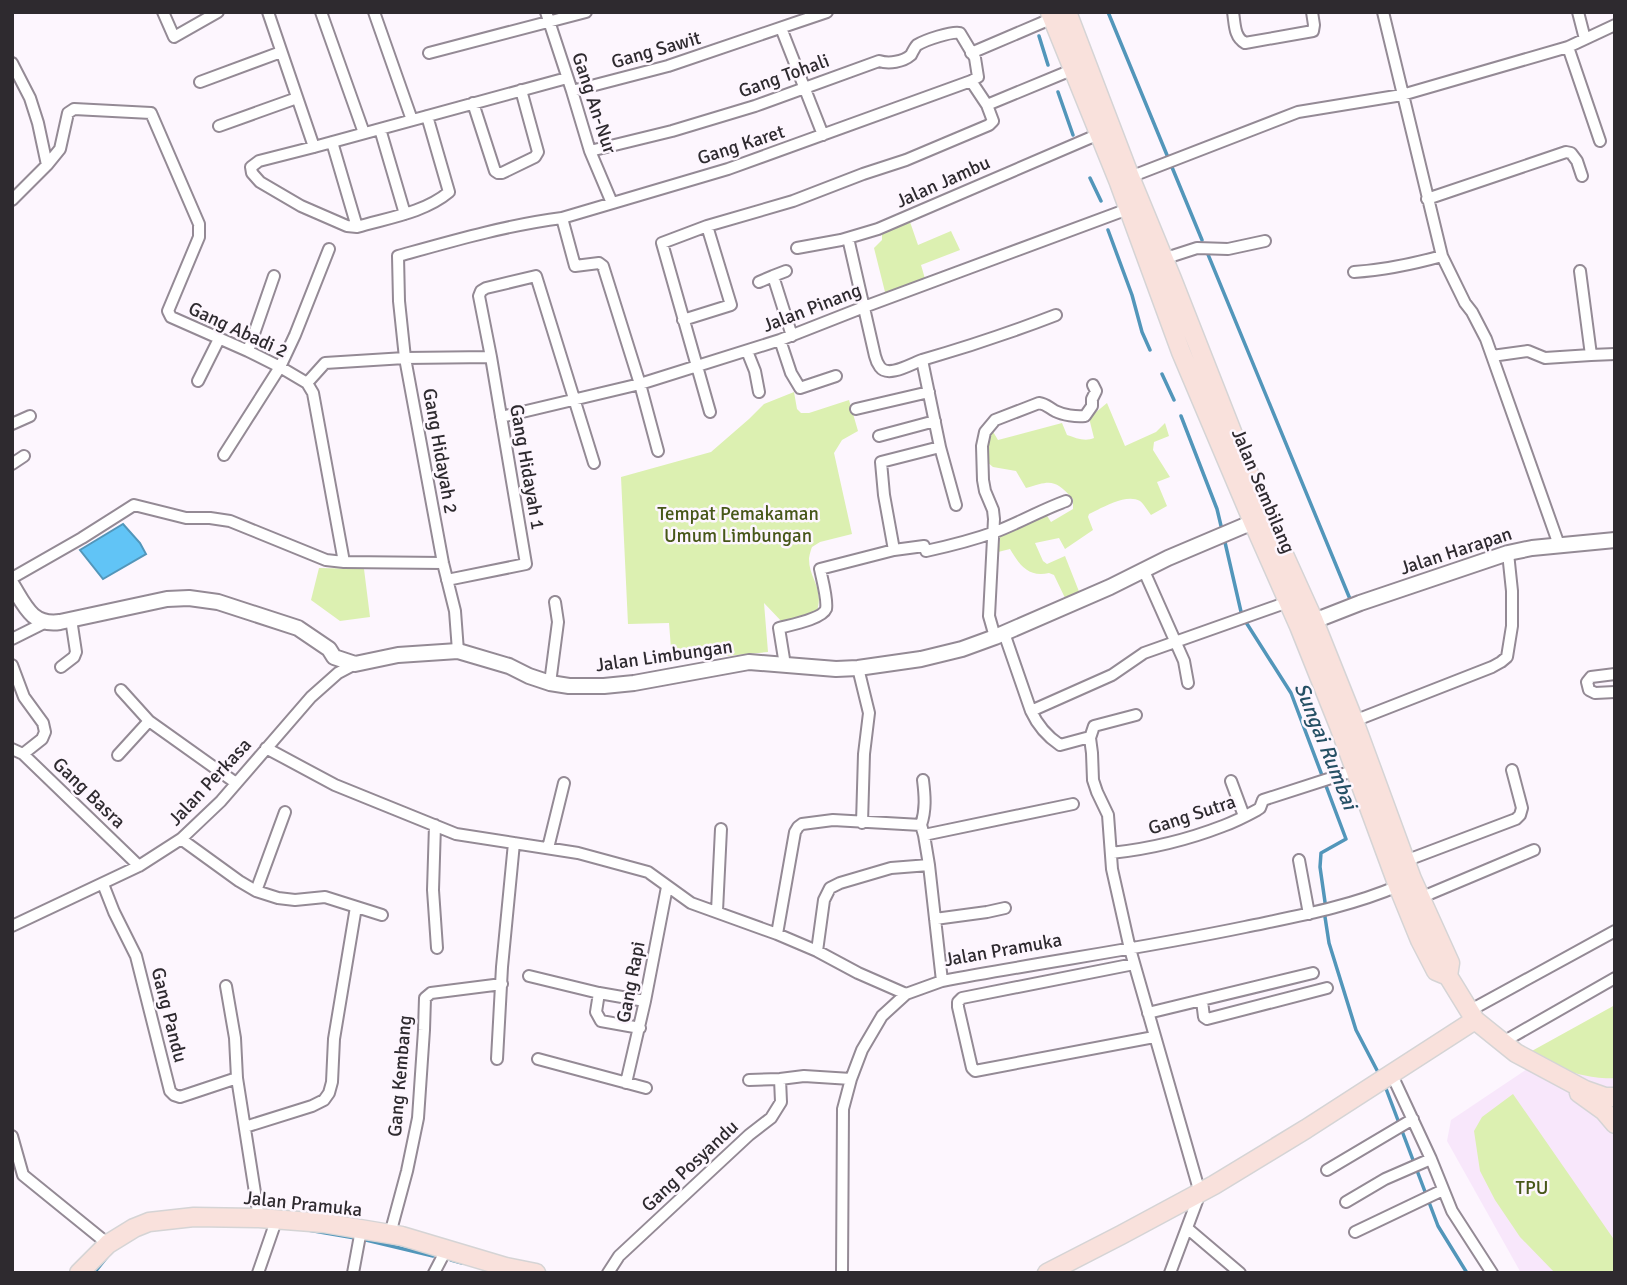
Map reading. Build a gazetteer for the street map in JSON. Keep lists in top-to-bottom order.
{
  "streets": {
    "main road": ["Jalan Sembilang", "Jalan Pramuka"],
    "street": [
      "Gang Sawit",
      "Gang Tohali",
      "Gang An-Nur",
      "Gang Karet",
      "Jalan Jambu",
      "Jalan Pinang",
      "Gang Abadi 2",
      "Gang Hidayah 2",
      "Gang Hidayah 1",
      "Jalan Harapan",
      "Jalan Limbungan",
      "Jalan Perkasa",
      "Gang Basra",
      "Gang Sutra",
      "Gang Rapi",
      "Gang Pandu",
      "Gang Kembang",
      "Gang Posyandu"
    ]
  },
  "crossings": [
    ["Gang Sawit", "Gang An-Nur"],
    ["Gang Tohali", "Gang An-Nur"],
    ["Gang An-Nur", "Gang Karet"],
    ["Gang Karet", "Gang Hidayah 2"],
    ["Jalan Jambu", "Jalan Sembilang"],
    ["Jalan Pinang", "Gang Hidayah 1"],
    ["Jalan Pinang", "Jalan Sembilang"],
    ["Gang Hidayah 2", "Gang Hidayah 1"],
    ["Gang Hidayah 2", "Jalan Limbungan"],
    ["Jalan Sembilang", "Jalan Harapan"],
    ["Jalan Sembilang", "Jalan Limbungan"],
    ["Jalan Sembilang", "Gang Sutra"],
    ["Jalan Sembilang", "Jalan Pramuka"],
    ["Jalan Limbungan", "Jalan Perkasa"],
    ["Jalan Perkasa", "Gang Basra"],
    ["Jalan Perkasa", "Gang Pandu"],
    ["Jalan Pramuka", "Gang Kembang"]
  ],
  "water": ["Sungai Rumbai"],
  "parks": ["Tempat Pemakaman Umum Limbungan", "TPU"]
}
